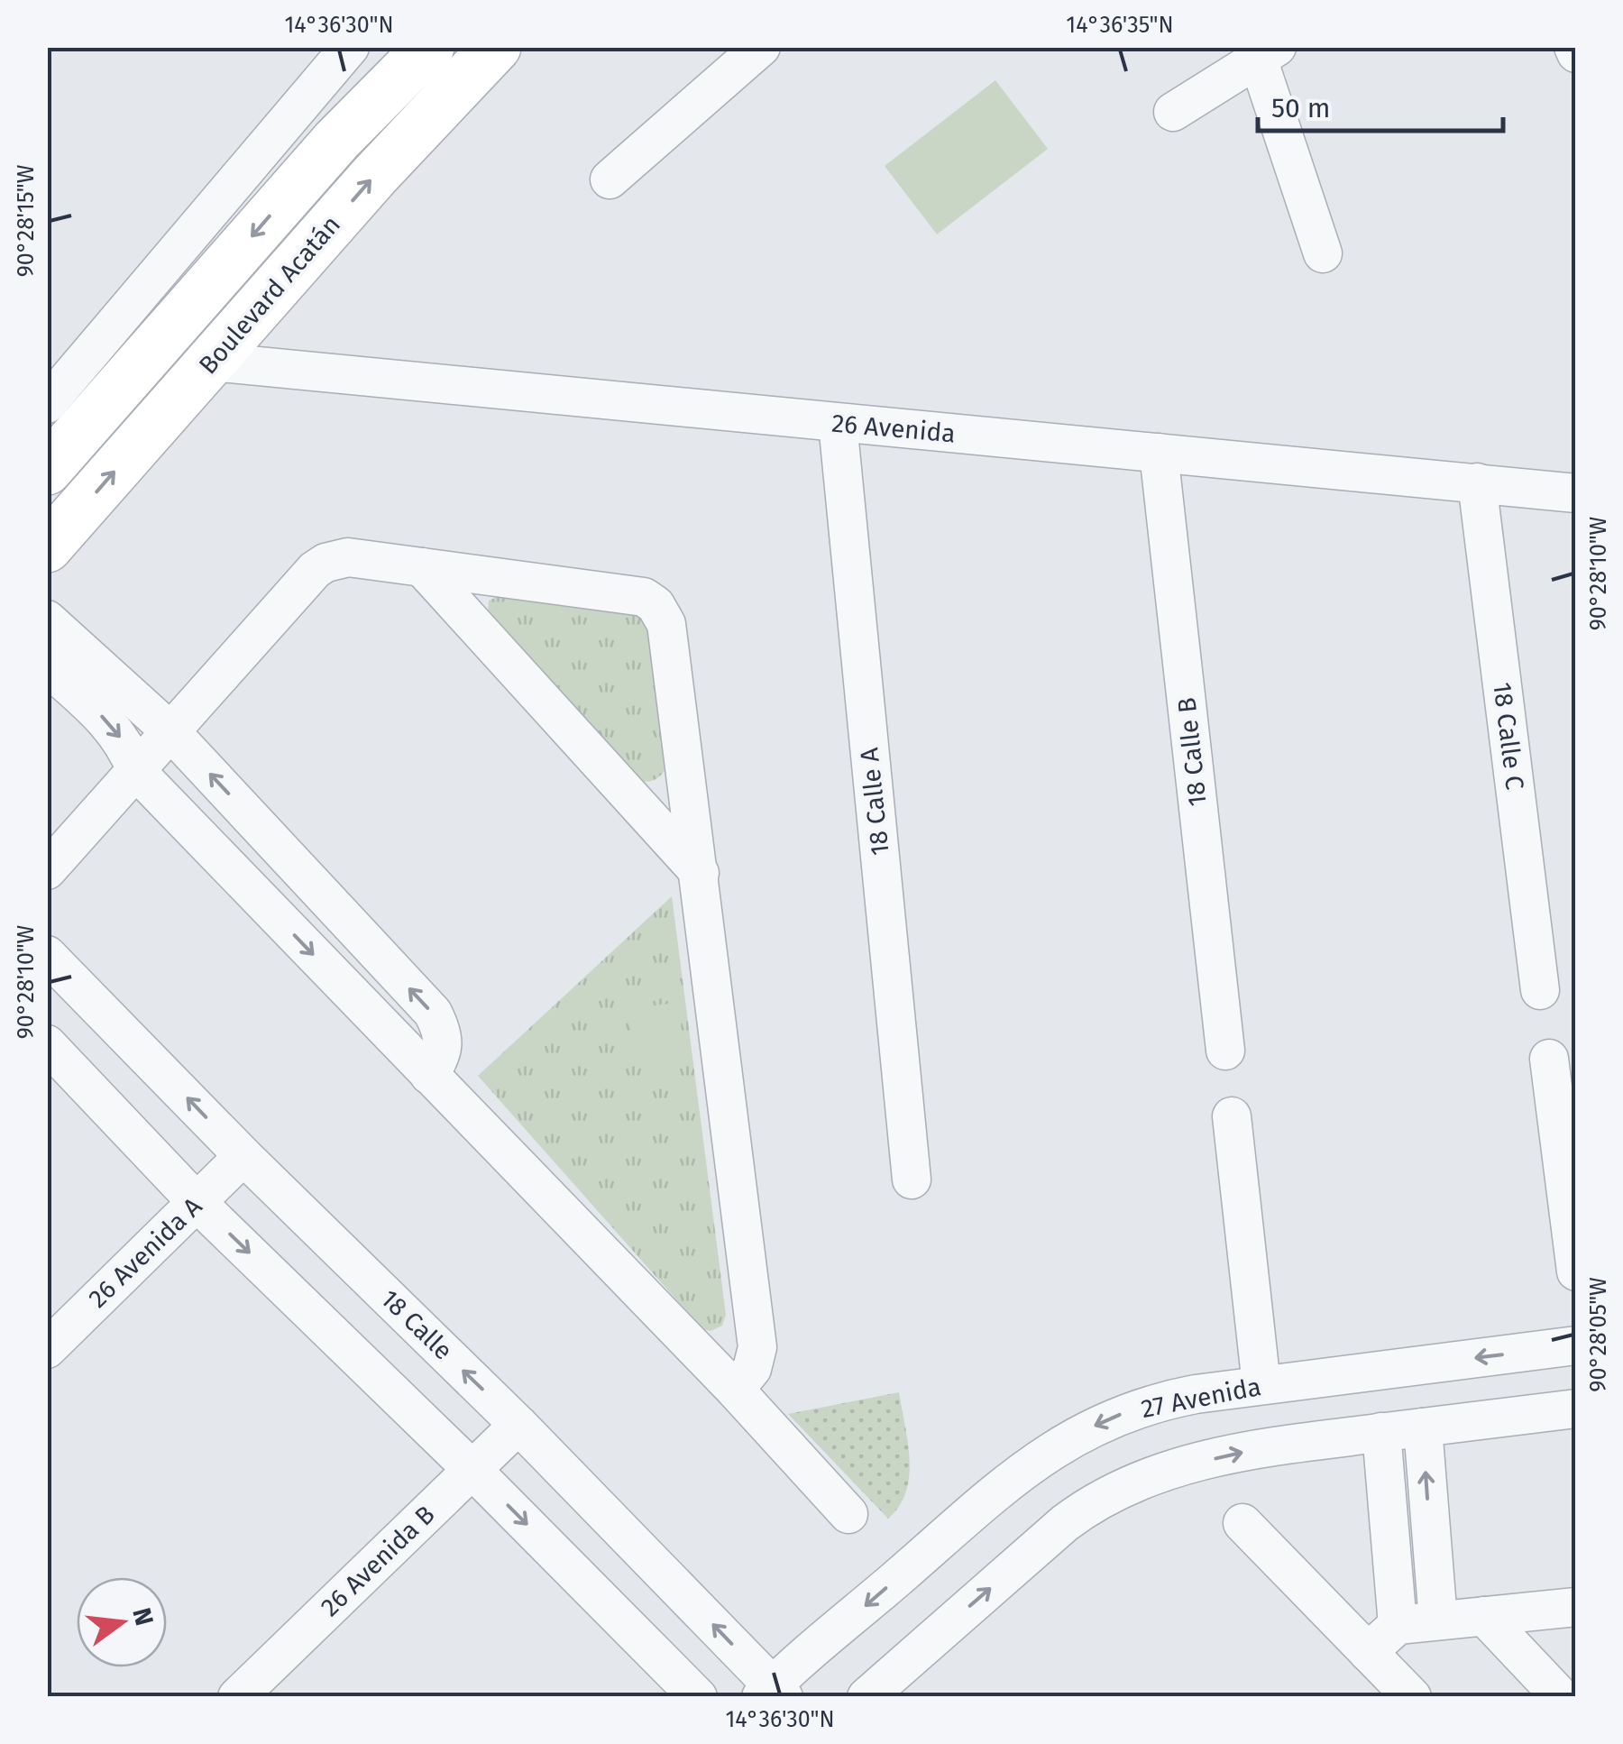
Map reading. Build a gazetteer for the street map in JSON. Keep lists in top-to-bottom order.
{
  "streets": {
    "main road": ["Boulevard Acatán"],
    "street": [
      "26 Avenida",
      "18 Calle C",
      "18 Calle B",
      "18 Calle A",
      "26 Avenida A",
      "18 Calle",
      "27 Avenida",
      "26 Avenida B"
    ]
  },
  "crossings": [
    ["Boulevard Acatán", "26 Avenida"],
    ["26 Avenida", "18 Calle C"],
    ["26 Avenida", "18 Calle B"],
    ["26 Avenida", "18 Calle A"],
    ["26 Avenida A", "18 Calle"],
    ["18 Calle", "27 Avenida"],
    ["18 Calle", "26 Avenida B"]
  ],
  "scale_bar": "50 m",
  "north": "right",
  "coordinates": [
    "14°36'30\"N",
    "14°36'35\"N",
    "90°28'15\"W",
    "90°28'10\"W",
    "90°28'05\"W"
  ]
}
